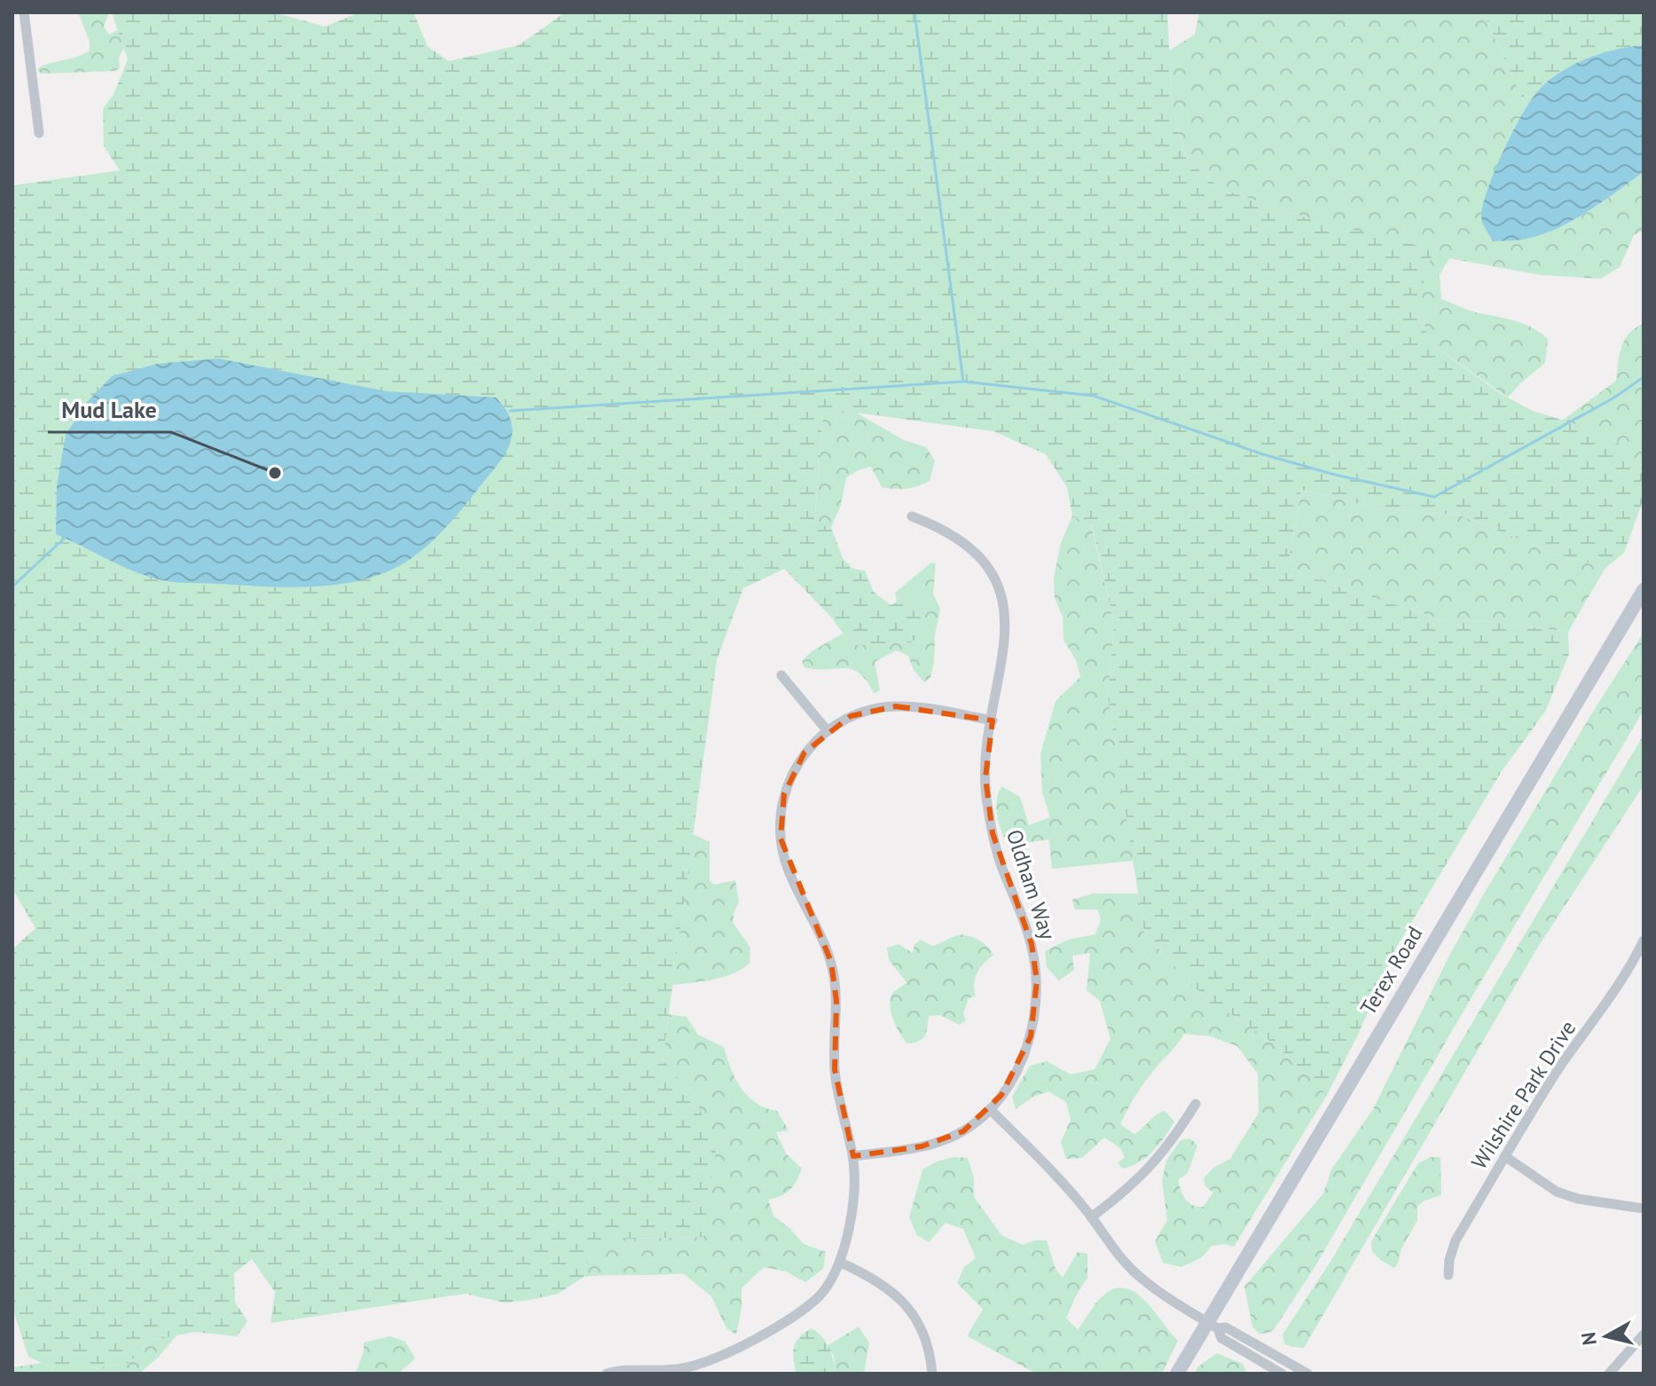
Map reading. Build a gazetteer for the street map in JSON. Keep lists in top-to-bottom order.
{
  "streets": {
    "main road": ["Terex Road"],
    "street": ["Oldham Way", "Wilshire Park Drive"]
  },
  "places": ["Mud Lake"],
  "north": "left"
}
